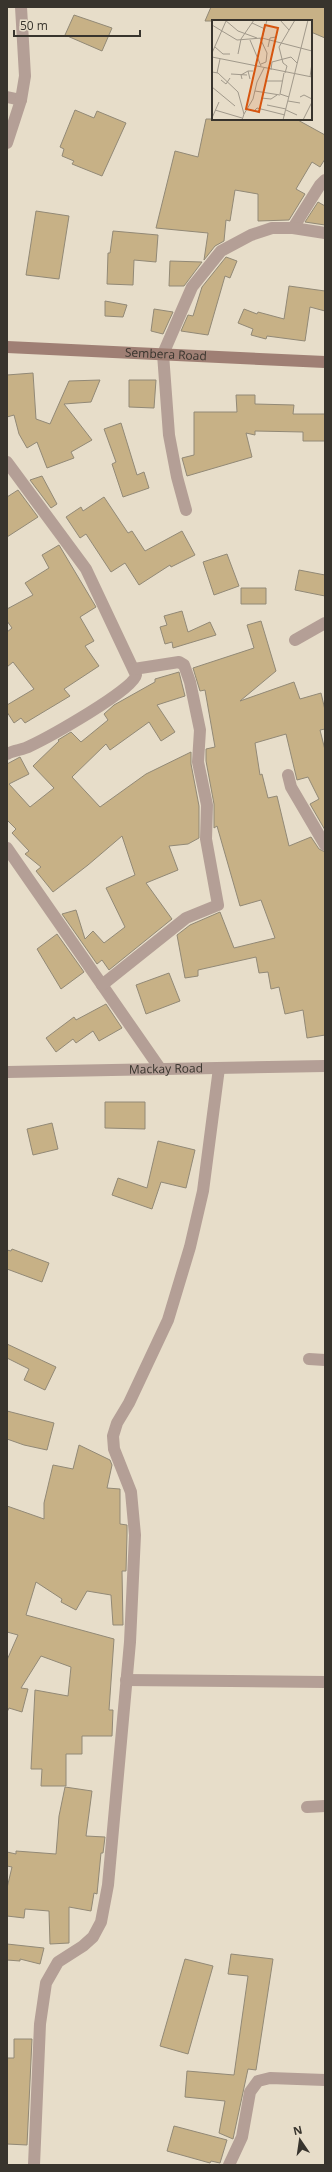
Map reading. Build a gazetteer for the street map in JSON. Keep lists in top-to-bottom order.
{
  "streets": {
    "street": ["Sembera Road", "Mackay Road"]
  },
  "scale_bar": "50 m",
  "north": "top"
}
